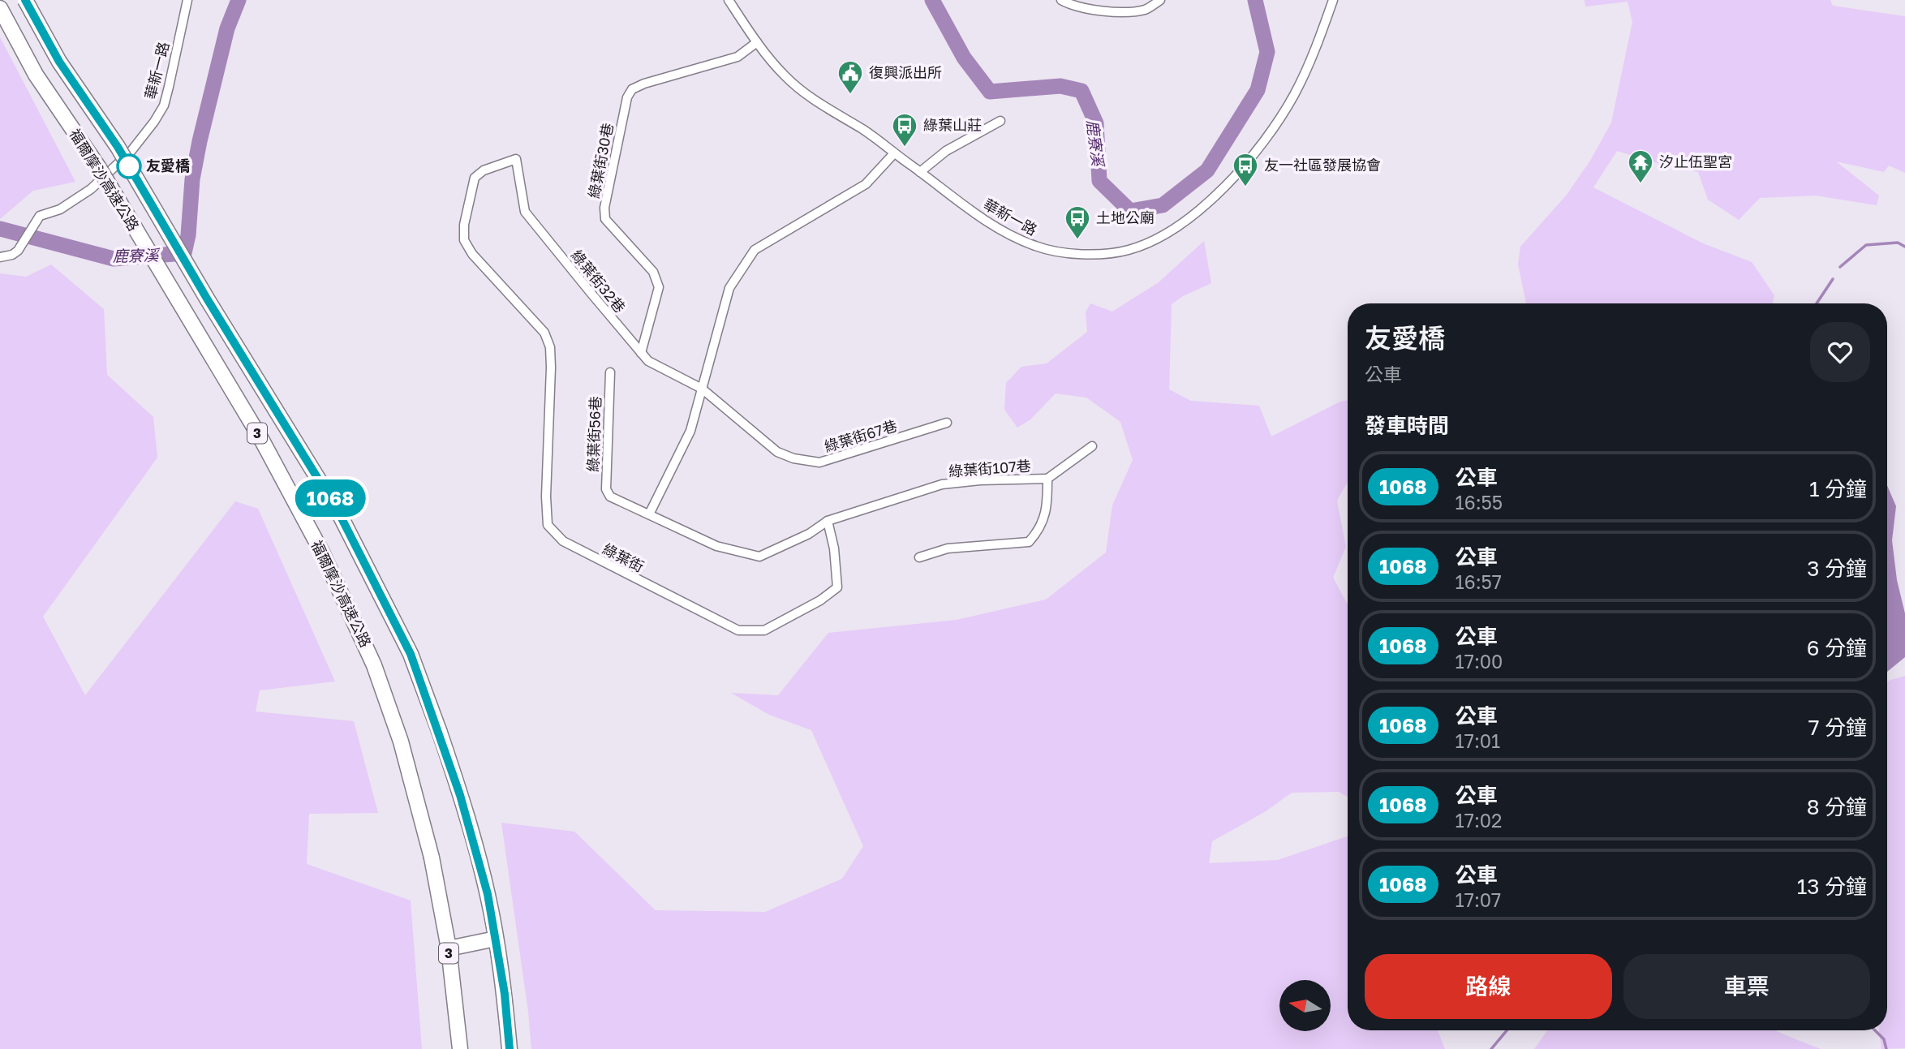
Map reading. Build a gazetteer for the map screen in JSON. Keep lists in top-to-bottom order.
{
  "streets": {
    "highway": ["福爾摩沙高速公路", "3"],
    "street": [
      "華新一路",
      "綠葉街30巷",
      "綠葉街32巷",
      "綠葉街56巷",
      "綠葉街67巷",
      "綠葉街107巷",
      "綠葉街"
    ]
  },
  "crossings": [
    ["華新一路", "綠葉街30巷"],
    ["綠葉街30巷", "綠葉街32巷"],
    ["綠葉街32巷", "綠葉街67巷"],
    ["綠葉街32巷", "綠葉街"],
    ["綠葉街107巷", "綠葉街"]
  ],
  "water": ["鹿寮溪"],
  "places": {
    "public building": ["復興派出所"],
    "bus stop": ["綠葉山莊", "友一社區發展協會", "土地公廟"],
    "other": ["友愛橋"],
    "temple": ["汐止伍聖宮"]
  },
  "lines": ["bus line 1068"],
  "north": "left",
  "page": {
    "on_map": "1068",
    "heading": [
      ["友愛橋", "公車"],
      "發車時間"
    ],
    "list": [
      {
        "mark": "1068",
        "name": "公車",
        "note": "16:55",
        "value": "1 分鐘"
      },
      {
        "mark": "1068",
        "name": "公車",
        "note": "16:57",
        "value": "3 分鐘"
      },
      {
        "mark": "1068",
        "name": "公車",
        "note": "17:00",
        "value": "6 分鐘"
      },
      {
        "mark": "1068",
        "name": "公車",
        "note": "17:01",
        "value": "7 分鐘"
      },
      {
        "mark": "1068",
        "name": "公車",
        "note": "17:02",
        "value": "8 分鐘"
      },
      {
        "mark": "1068",
        "name": "公車",
        "note": "17:07",
        "value": "13 分鐘"
      }
    ],
    "buttons": ["路線", "車票"]
  }
}
